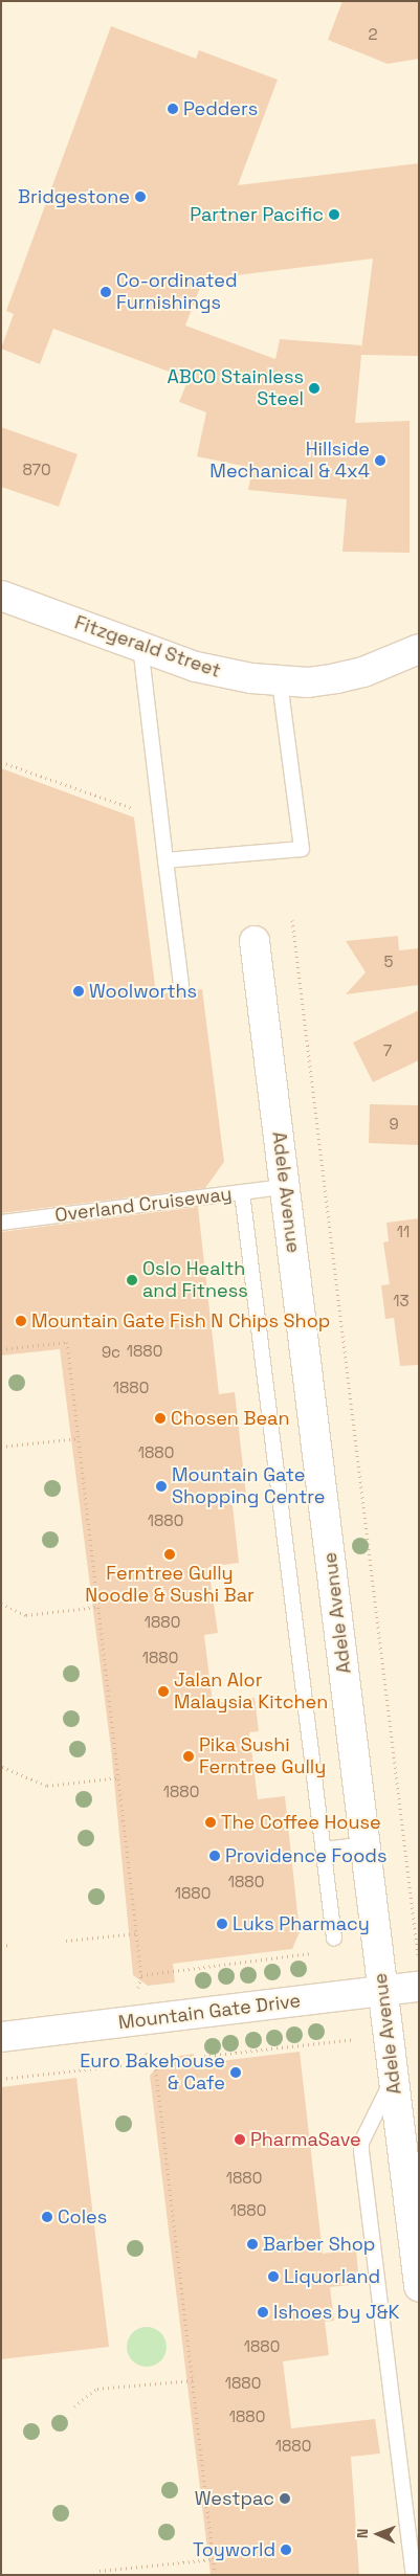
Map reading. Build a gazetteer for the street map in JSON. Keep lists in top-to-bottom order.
{
  "streets": {
    "street": ["Fitzgerald Street", "Adele Avenue", "Mountain Gate Drive"],
    "lane": ["Overland Cruiseway"]
  },
  "crossings": [
    ["Adele Avenue", "Overland Cruiseway"],
    ["Adele Avenue", "Mountain Gate Drive"]
  ],
  "places": [
    "Pedders",
    "Bridgestone",
    "Partner Pacific",
    "Co-ordinated Furnishings",
    "ABCO Stainless Steel",
    "Hillside Mechanical & 4x4",
    "Woolworths",
    "Oslo Health and Fitness",
    "Mountain Gate Fish N Chips Shop",
    "Chosen Bean",
    "Mountain Gate Shopping Centre",
    "Ferntree Gully Noodle & Sushi Bar",
    "Jalan Alor Malaysia Kitchen",
    "Pika Sushi Ferntree Gully",
    "The Coffee House",
    "Providence Foods",
    "Luks Pharmacy",
    "Euro Bakehouse & Cafe",
    "PharmaSave",
    "Coles",
    "Barber Shop",
    "Liquorland",
    "Ishoes by J&K",
    "Westpac",
    "Toyworld"
  ],
  "house_numbers": [
    "2",
    "870",
    "5",
    "7",
    "9",
    "11",
    "13",
    "1880",
    "9c",
    "1880",
    "1880",
    "1880",
    "1880",
    "1880",
    "1880",
    "1880",
    "1880",
    "1880",
    "1880",
    "1880",
    "1880",
    "1880",
    "1880"
  ],
  "north": "left"
}
